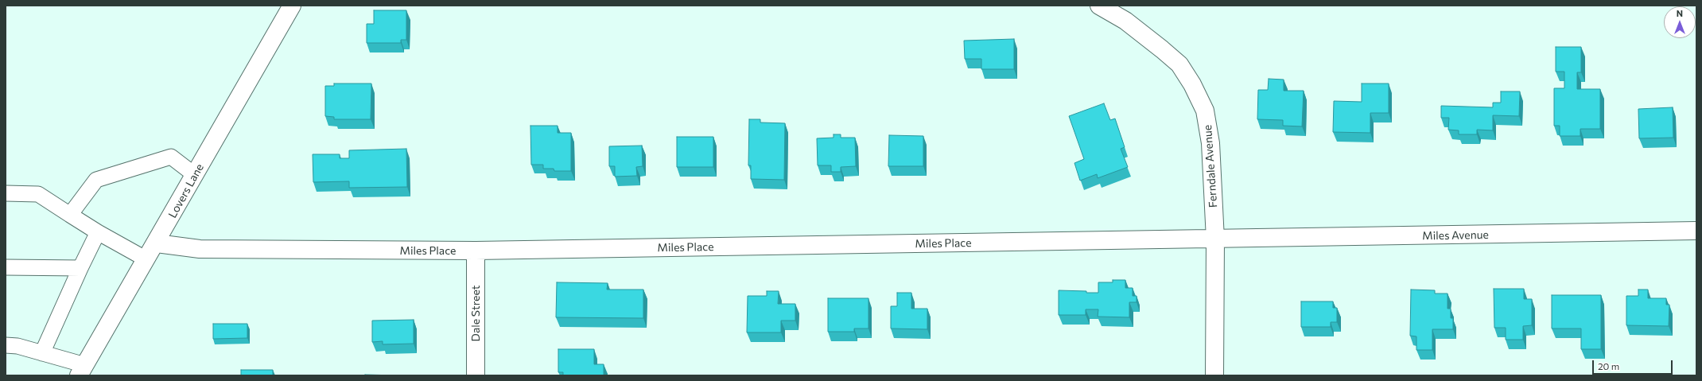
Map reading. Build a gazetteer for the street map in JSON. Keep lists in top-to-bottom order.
{
  "streets": {
    "street": [
      "Ferndale Avenue",
      "Lovers Lane",
      "Miles Avenue",
      "Miles Place",
      "Dale Street"
    ]
  },
  "crossings": [
    ["Ferndale Avenue", "Miles Avenue"],
    ["Ferndale Avenue", "Miles Place"],
    ["Lovers Lane", "Miles Place"],
    ["Miles Avenue", "Miles Place"],
    ["Miles Place", "Dale Street"]
  ],
  "scale_bar": "20 m",
  "north": "top"
}
